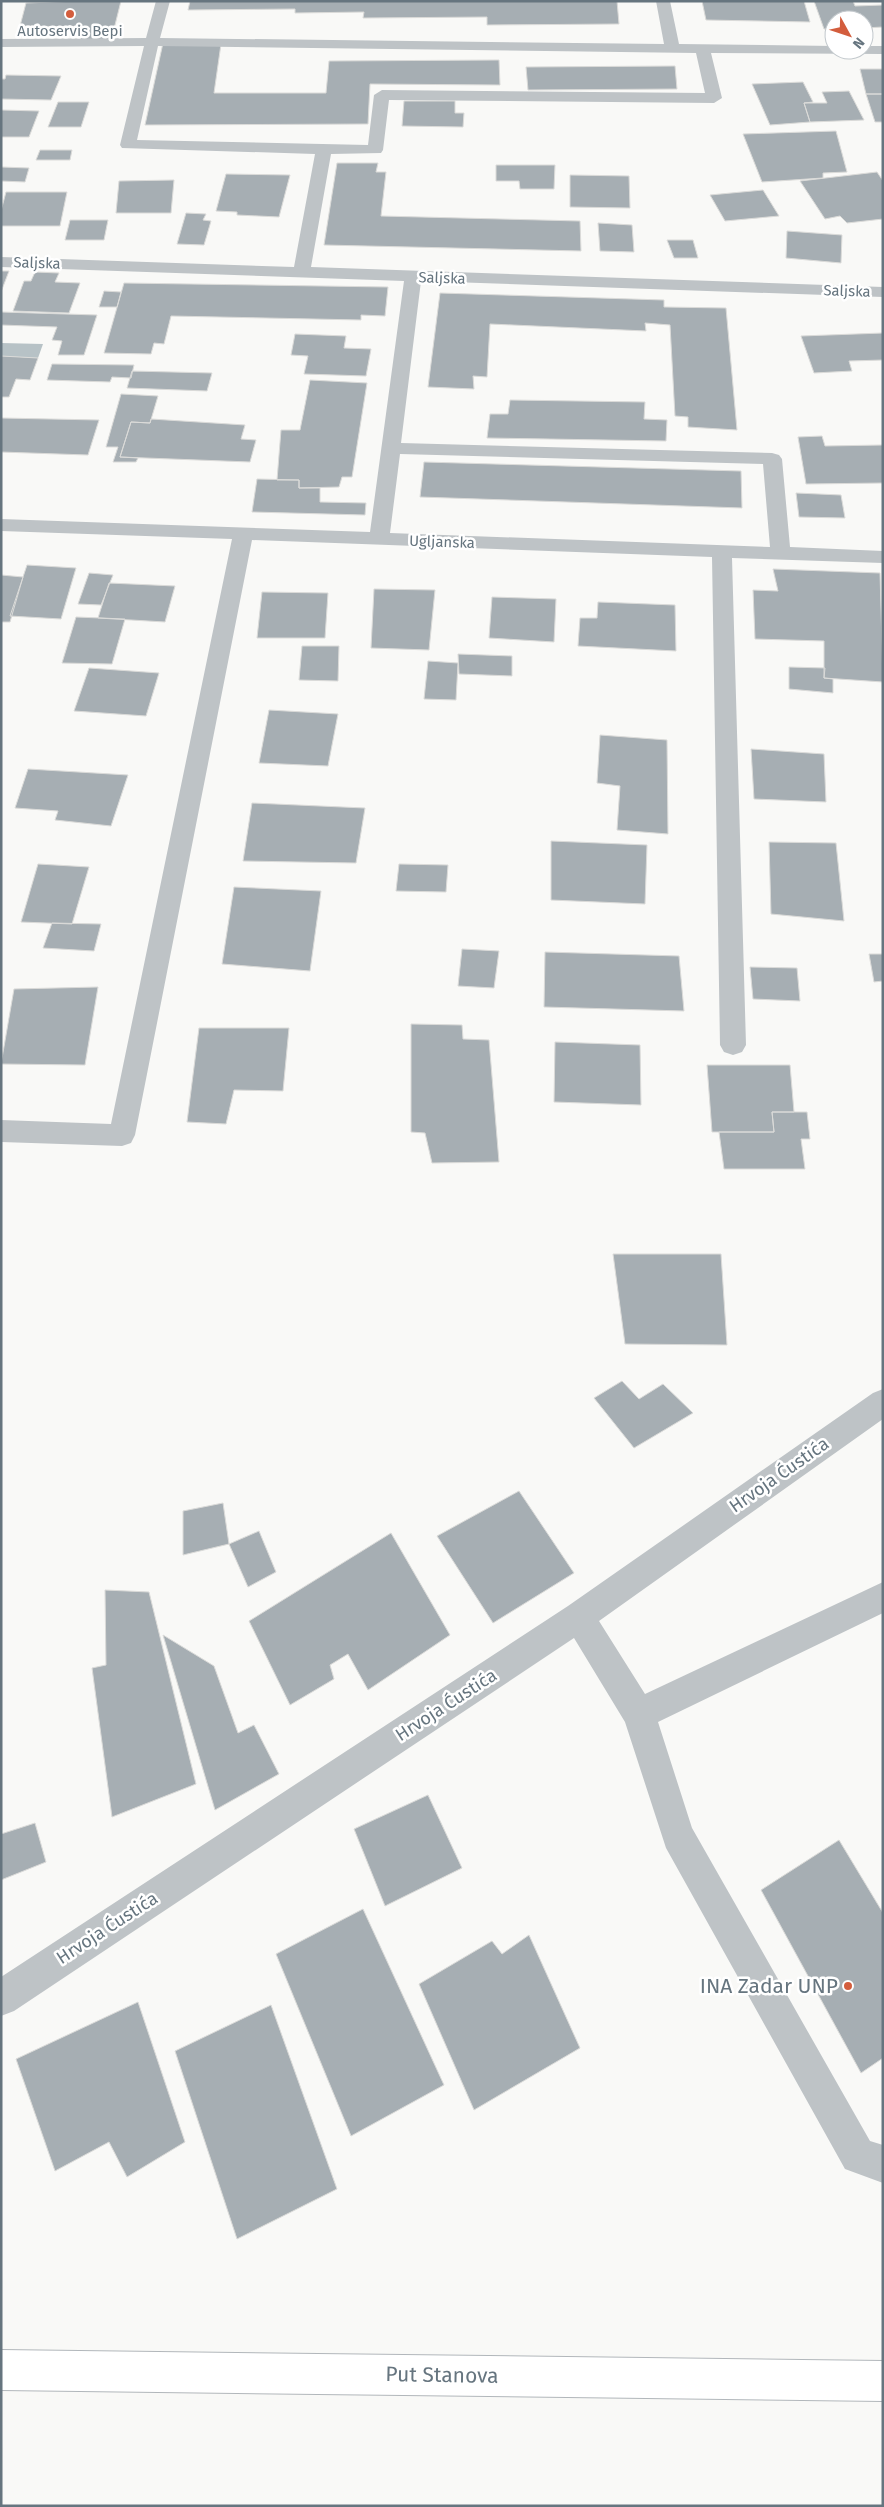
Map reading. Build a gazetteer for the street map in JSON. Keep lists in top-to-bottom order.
{
  "streets": {
    "main road": ["Put Stanova"],
    "street": ["Saljska", "Ugljanska", "Hrvoja Ćustića"]
  },
  "places": ["Autoservis Bepi", "INA Zadar UNP"],
  "north": "bottom right"
}
